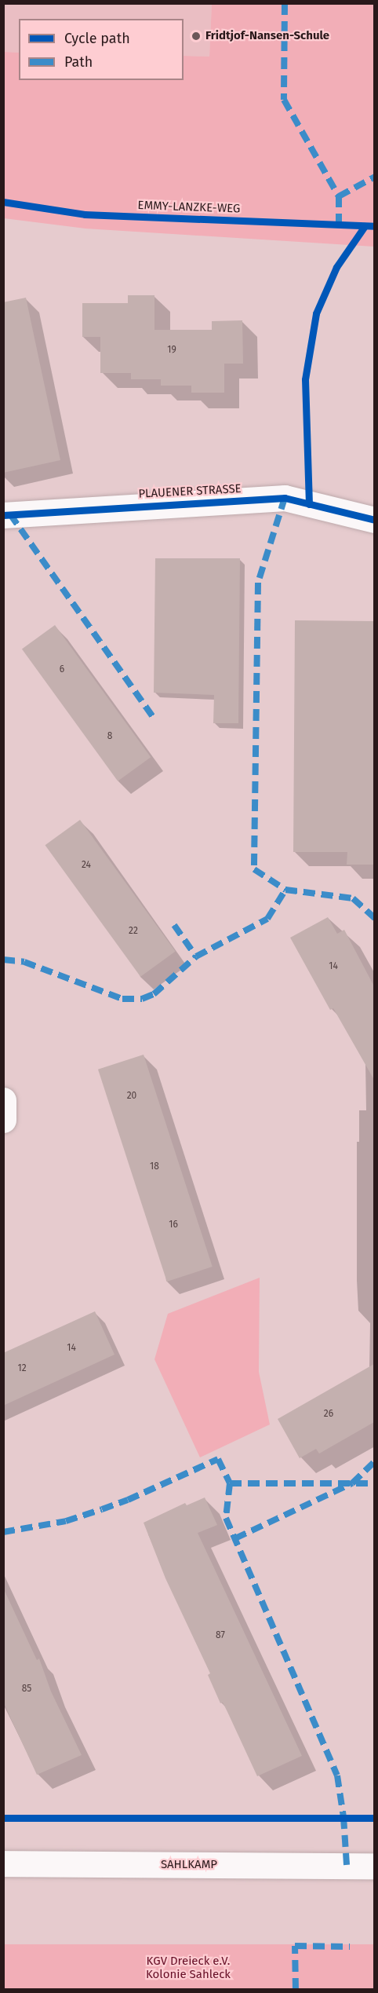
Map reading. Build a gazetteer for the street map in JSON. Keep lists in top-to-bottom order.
{
  "streets": {
    "street": ["PLAUENER STRASSE", "SAHLKAMP"],
    "cycle path": ["EMMY-LANZKE-WEG"]
  },
  "parks": ["KGV Dreieck e.V. Kolonie Sahleck"],
  "places": ["Fridtjof-Nansen-Schule"],
  "house_numbers": [
    "19",
    "6",
    "8",
    "24",
    "22",
    "14",
    "20",
    "18",
    "16",
    "14",
    "12",
    "26",
    "87",
    "85"
  ],
  "legend": ["Cycle path", "Path"]
}
